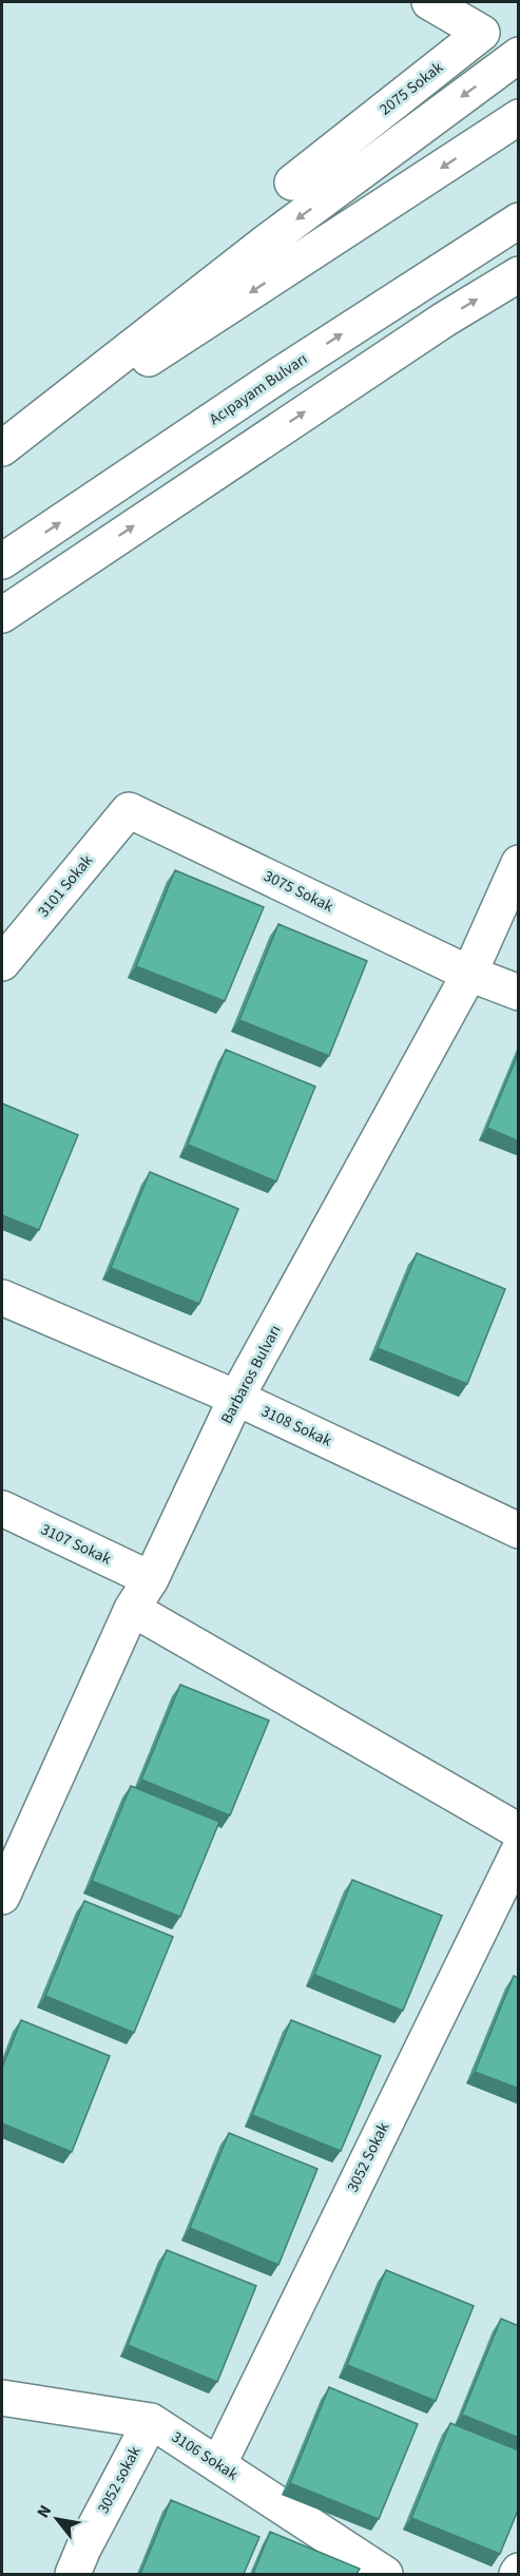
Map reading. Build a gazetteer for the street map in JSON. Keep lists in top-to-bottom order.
{
  "streets": {
    "street": [
      "2075 Sokak",
      "Acıpayam Bulvarı",
      "3101 Sokak",
      "3075 Sokak",
      "Barbaros Bulvarı",
      "3108 Sokak",
      "3107 Sokak",
      "3052 Sokak",
      "3106 Sokak",
      "3052 sokak"
    ]
  },
  "crossings": [
    ["3101 Sokak", "3075 Sokak"],
    ["3075 Sokak", "Barbaros Bulvarı"],
    ["Barbaros Bulvarı", "3108 Sokak"],
    ["Barbaros Bulvarı", "3107 Sokak"],
    ["3052 Sokak", "3106 Sokak"],
    ["3106 Sokak", "3052 sokak"]
  ],
  "north": "top left"
}
